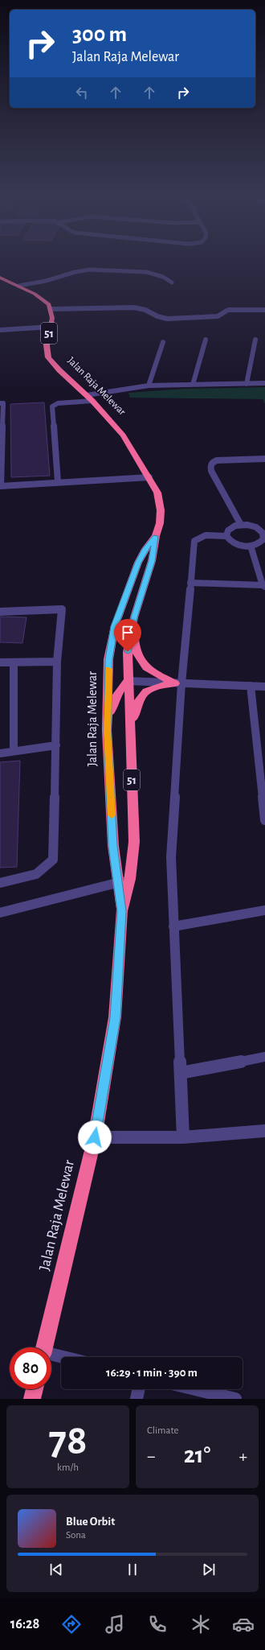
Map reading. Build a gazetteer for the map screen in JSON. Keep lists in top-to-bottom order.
{
  "streets": {
    "highway": ["51", "Jalan Raja Melewar"]
  },
  "crossings": [
    ["51", "Jalan Raja Melewar"]
  ],
  "page": {
    "turn": ["300 m", "Jalan Raja Melewar"],
    "limit": "80",
    "trip": "16:29 · 1 min · 390 m",
    "tile": [
      ["78", "km/h"],
      "Climate"
    ],
    "heat": ["−", "21°", "+"],
    "song": ["Blue Orbit", "Sona"],
    "tabs": "16:28"
  }
}
